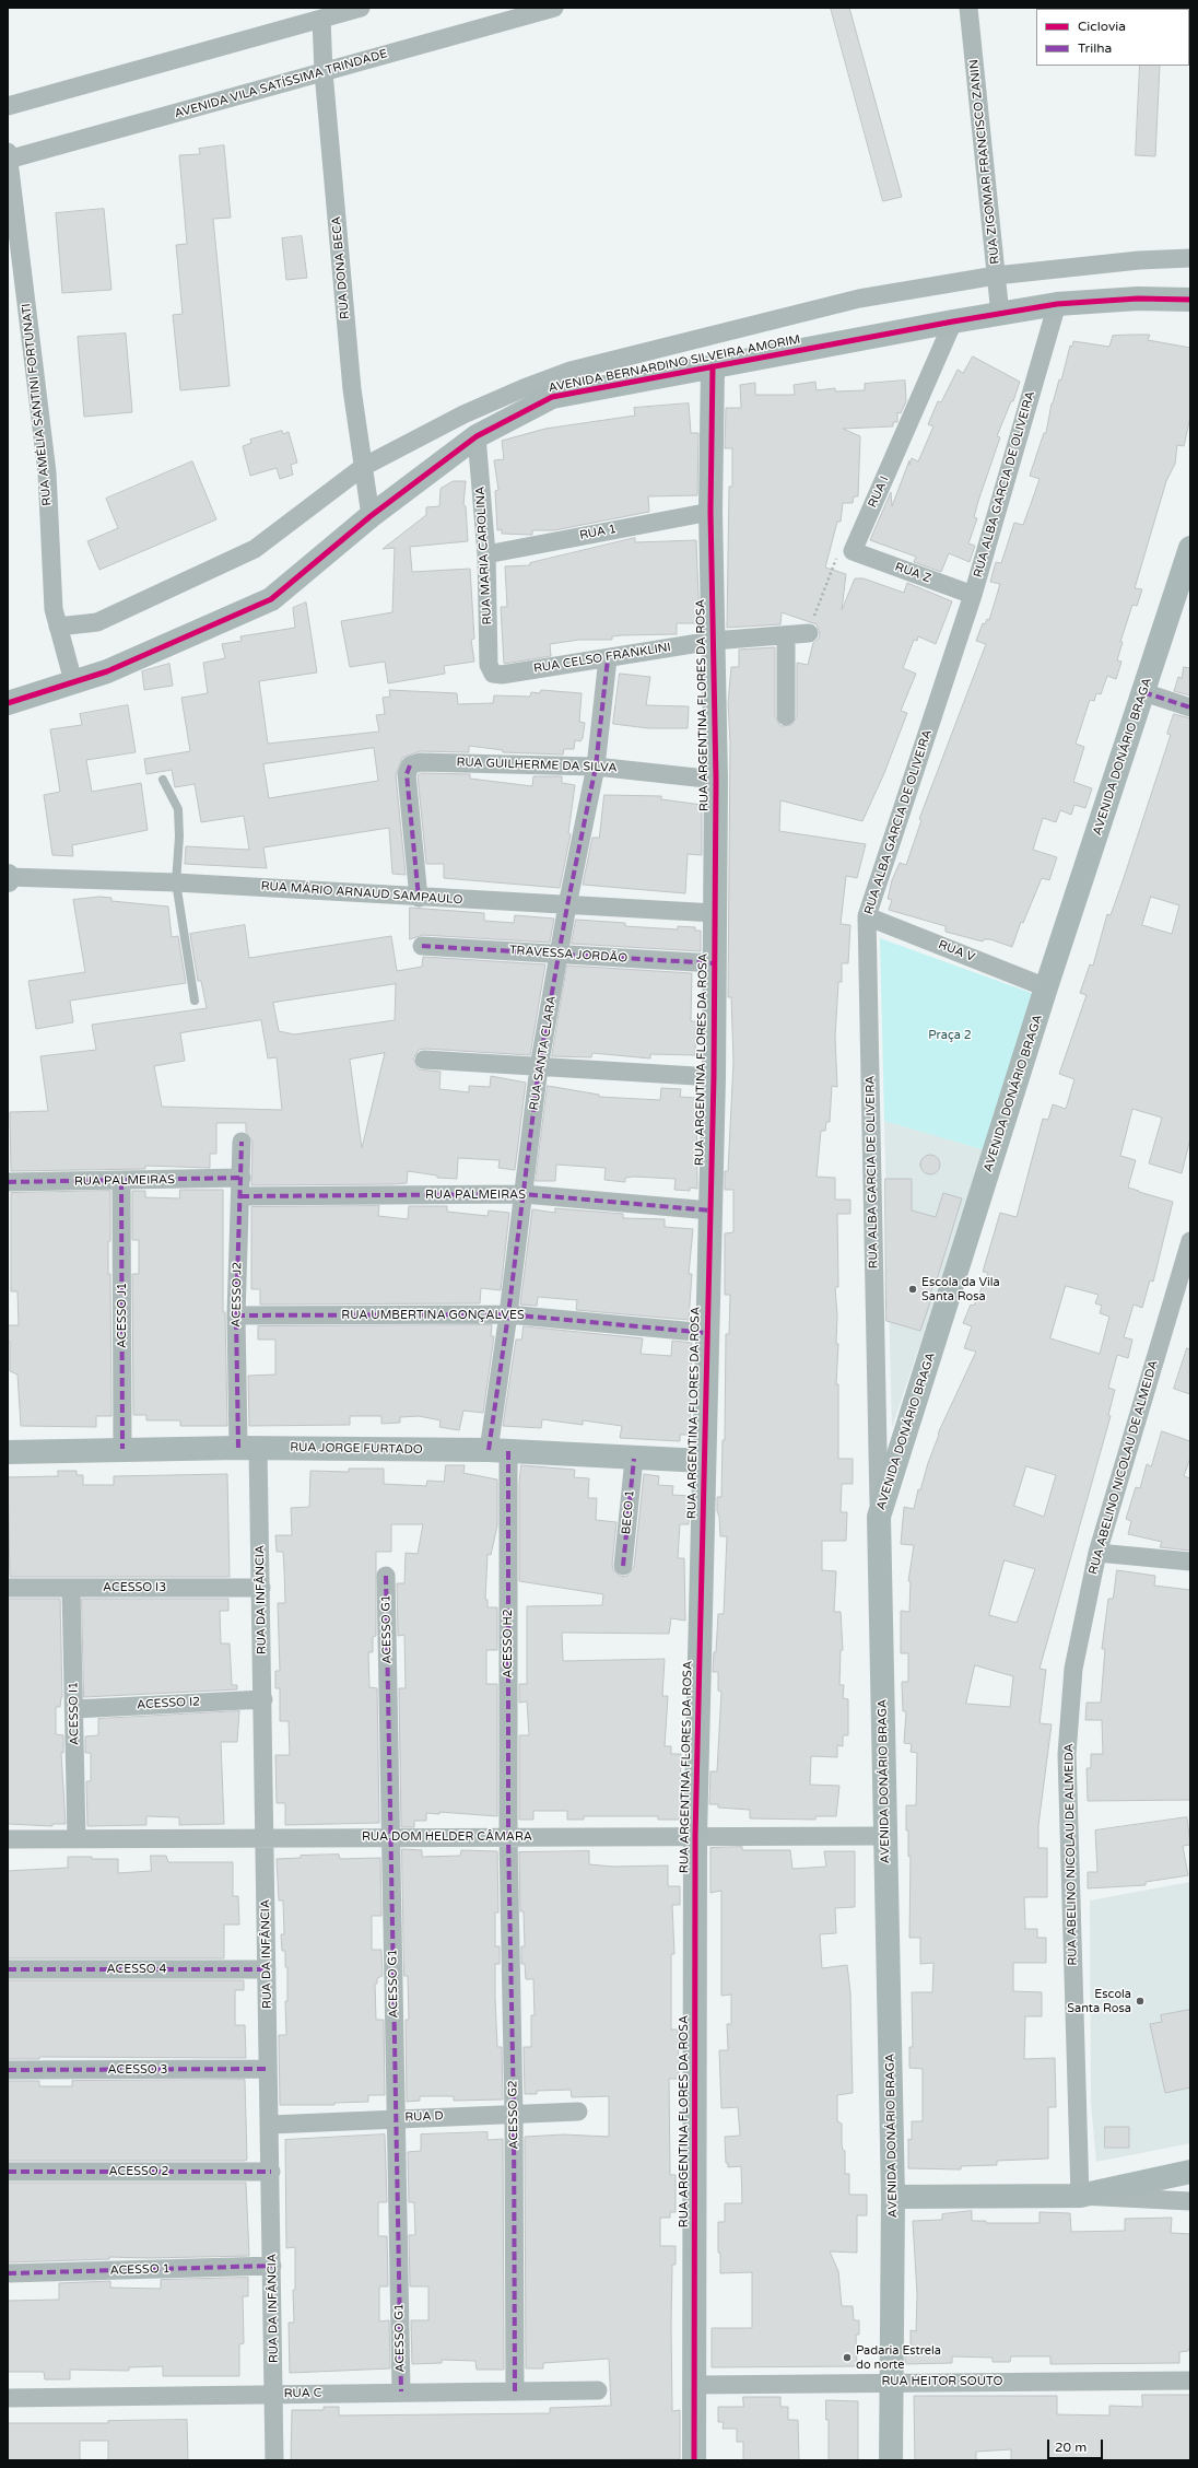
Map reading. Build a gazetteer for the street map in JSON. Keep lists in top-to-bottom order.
{
  "streets": {
    "street": [
      "AVENIDA VILA SATÍSSIMA TRINDADE",
      "RUA ZIGOMAR FRANCISCO ZANIN",
      "RUA DONA BECA",
      "AVENIDA BERNARDINO SILVEIRA AMORIM",
      "RUA AMÉLIA SANTINI FORTUNATI",
      "RUA ALBA GARCIA DE OLIVEIRA",
      "RUA I",
      "RUA 1",
      "RUA MARIA CAROLINA",
      "RUA Z",
      "RUA CELSO FRANKLINI",
      "RUA ARGENTINA FLORES DA ROSA",
      "AVENIDA DONÁRIO BRAGA",
      "RUA GUILHERME DA SILVA",
      "RUA MÁRIO ARNAUD SAMPAULO",
      "RUA V",
      "TRAVESSA JORDÃO",
      "RUA SANTA CLARA",
      "RUA PALMEIRAS",
      "ACESSO J2",
      "ACESSO J1",
      "RUA UMBERTINA GONÇALVES",
      "RUA JORGE FURTADO",
      "RUA ABELINO NICOLAU DE ALMEIDA",
      "BECO 1",
      "ACESSO I3",
      "RUA DA INFÂNCIA",
      "ACESSO G1",
      "ACESSO H2",
      "ACESSO I2",
      "ACESSO I1",
      "RUA DOM HELDER CÂMARA",
      "ACESSO 4",
      "ACESSO 3",
      "ACESSO G2",
      "RUA D",
      "ACESSO 2",
      "ACESSO 1",
      "RUA HEITOR SOUTO",
      "RUA C"
    ]
  },
  "crossings": [
    ["AVENIDA VILA SATÍSSIMA TRINDADE", "RUA DONA BECA"],
    ["AVENIDA VILA SATÍSSIMA TRINDADE", "RUA AMÉLIA SANTINI FORTUNATI"],
    ["RUA ZIGOMAR FRANCISCO ZANIN", "AVENIDA BERNARDINO SILVEIRA AMORIM"],
    ["RUA DONA BECA", "AVENIDA BERNARDINO SILVEIRA AMORIM"],
    ["AVENIDA BERNARDINO SILVEIRA AMORIM", "RUA AMÉLIA SANTINI FORTUNATI"],
    ["AVENIDA BERNARDINO SILVEIRA AMORIM", "RUA ALBA GARCIA DE OLIVEIRA"],
    ["AVENIDA BERNARDINO SILVEIRA AMORIM", "RUA I"],
    ["AVENIDA BERNARDINO SILVEIRA AMORIM", "RUA MARIA CAROLINA"],
    ["AVENIDA BERNARDINO SILVEIRA AMORIM", "RUA ARGENTINA FLORES DA ROSA"],
    ["RUA ALBA GARCIA DE OLIVEIRA", "RUA Z"],
    ["RUA ALBA GARCIA DE OLIVEIRA", "AVENIDA DONÁRIO BRAGA"],
    ["RUA ALBA GARCIA DE OLIVEIRA", "RUA V"],
    ["RUA I", "RUA Z"],
    ["RUA 1", "RUA MARIA CAROLINA"],
    ["RUA 1", "RUA ARGENTINA FLORES DA ROSA"],
    ["RUA MARIA CAROLINA", "RUA CELSO FRANKLINI"],
    ["RUA CELSO FRANKLINI", "RUA ARGENTINA FLORES DA ROSA"],
    ["RUA CELSO FRANKLINI", "RUA SANTA CLARA"],
    ["RUA ARGENTINA FLORES DA ROSA", "RUA GUILHERME DA SILVA"],
    ["RUA ARGENTINA FLORES DA ROSA", "RUA MÁRIO ARNAUD SAMPAULO"],
    ["RUA ARGENTINA FLORES DA ROSA", "TRAVESSA JORDÃO"],
    ["RUA ARGENTINA FLORES DA ROSA", "RUA PALMEIRAS"],
    ["RUA ARGENTINA FLORES DA ROSA", "RUA UMBERTINA GONÇALVES"],
    ["RUA ARGENTINA FLORES DA ROSA", "RUA JORGE FURTADO"],
    ["RUA ARGENTINA FLORES DA ROSA", "RUA DOM HELDER CÂMARA"],
    ["RUA ARGENTINA FLORES DA ROSA", "RUA HEITOR SOUTO"],
    ["AVENIDA DONÁRIO BRAGA", "RUA V"],
    ["AVENIDA DONÁRIO BRAGA", "RUA DOM HELDER CÂMARA"],
    ["AVENIDA DONÁRIO BRAGA", "RUA HEITOR SOUTO"],
    ["RUA GUILHERME DA SILVA", "RUA MÁRIO ARNAUD SAMPAULO"],
    ["RUA GUILHERME DA SILVA", "RUA SANTA CLARA"],
    ["RUA MÁRIO ARNAUD SAMPAULO", "RUA SANTA CLARA"],
    ["TRAVESSA JORDÃO", "RUA SANTA CLARA"],
    ["RUA SANTA CLARA", "RUA PALMEIRAS"],
    ["RUA SANTA CLARA", "RUA UMBERTINA GONÇALVES"],
    ["RUA SANTA CLARA", "RUA JORGE FURTADO"],
    ["RUA SANTA CLARA", "ACESSO H2"],
    ["RUA PALMEIRAS", "ACESSO J2"],
    ["RUA PALMEIRAS", "ACESSO J1"],
    ["ACESSO J2", "RUA UMBERTINA GONÇALVES"],
    ["ACESSO J2", "RUA JORGE FURTADO"],
    ["ACESSO J2", "RUA DA INFÂNCIA"],
    ["ACESSO J1", "RUA JORGE FURTADO"],
    ["RUA JORGE FURTADO", "BECO 1"],
    ["RUA JORGE FURTADO", "RUA DA INFÂNCIA"],
    ["RUA JORGE FURTADO", "ACESSO H2"],
    ["ACESSO I3", "RUA DA INFÂNCIA"],
    ["ACESSO I3", "ACESSO I1"],
    ["RUA DA INFÂNCIA", "ACESSO I2"],
    ["RUA DA INFÂNCIA", "RUA DOM HELDER CÂMARA"],
    ["RUA DA INFÂNCIA", "ACESSO 4"],
    ["RUA DA INFÂNCIA", "ACESSO 3"],
    ["RUA DA INFÂNCIA", "RUA D"],
    ["RUA DA INFÂNCIA", "ACESSO 2"],
    ["RUA DA INFÂNCIA", "ACESSO 1"],
    ["RUA DA INFÂNCIA", "RUA C"],
    ["ACESSO G1", "RUA DOM HELDER CÂMARA"],
    ["ACESSO G1", "RUA D"],
    ["ACESSO G1", "RUA C"],
    ["ACESSO H2", "RUA DOM HELDER CÂMARA"],
    ["ACESSO H2", "ACESSO G2"],
    ["ACESSO I2", "ACESSO I1"],
    ["ACESSO I1", "RUA DOM HELDER CÂMARA"],
    ["RUA DOM HELDER CÂMARA", "ACESSO G2"],
    ["ACESSO G2", "RUA D"],
    ["ACESSO G2", "RUA C"]
  ],
  "parks": ["Praça 2"],
  "places": ["Escola da Vila Santa Rosa", "Escola Santa Rosa", "Padaria Estrela do norte"],
  "legend": ["Ciclovia", "Trilha"],
  "scale_bar": "20 m"
}
